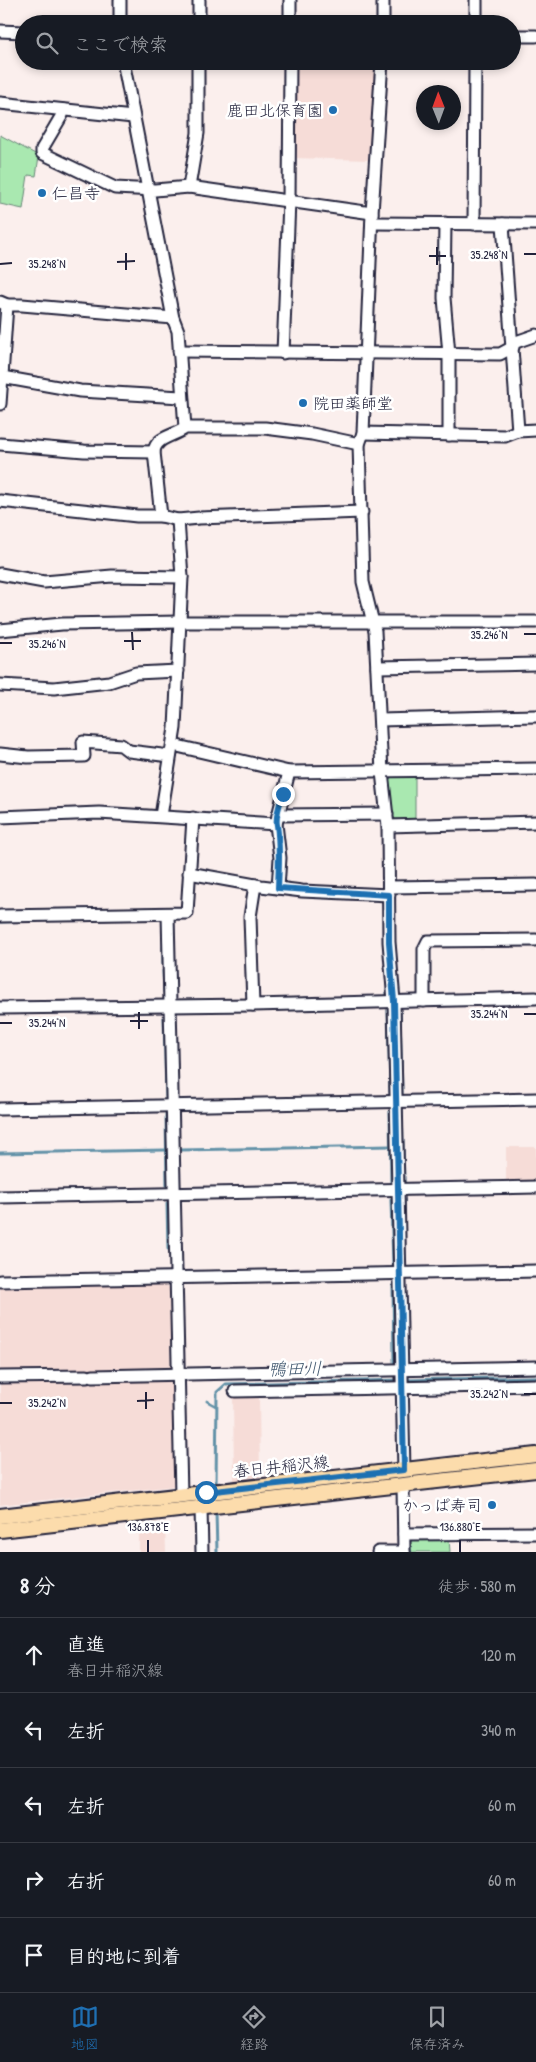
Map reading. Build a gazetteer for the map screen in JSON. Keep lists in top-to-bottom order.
{
  "streets": {
    "main road": ["春日井稲沢線"]
  },
  "water": ["鴨田川"],
  "places": [
    "鹿田北保育園",
    "仁昌寺",
    "院田薬師堂",
    "かっぱ寿司"
  ],
  "north": "top",
  "page": {
    "search": "ここで検索",
    "heading": ["8 分", "徒歩 · 580 m"],
    "list": [
      ["直進", "春日井稲沢線", "120 m"],
      ["左折", "340 m"],
      ["左折", "60 m"],
      ["右折", "60 m"],
      "目的地に到着"
    ],
    "nav": ["地図", "経路", "保存済み"]
  },
  "coordinates": [
    "35.248°N",
    "35.246°N",
    "35.244°N",
    "35.242°N",
    "136.878°E",
    "136.880°E"
  ]
}
